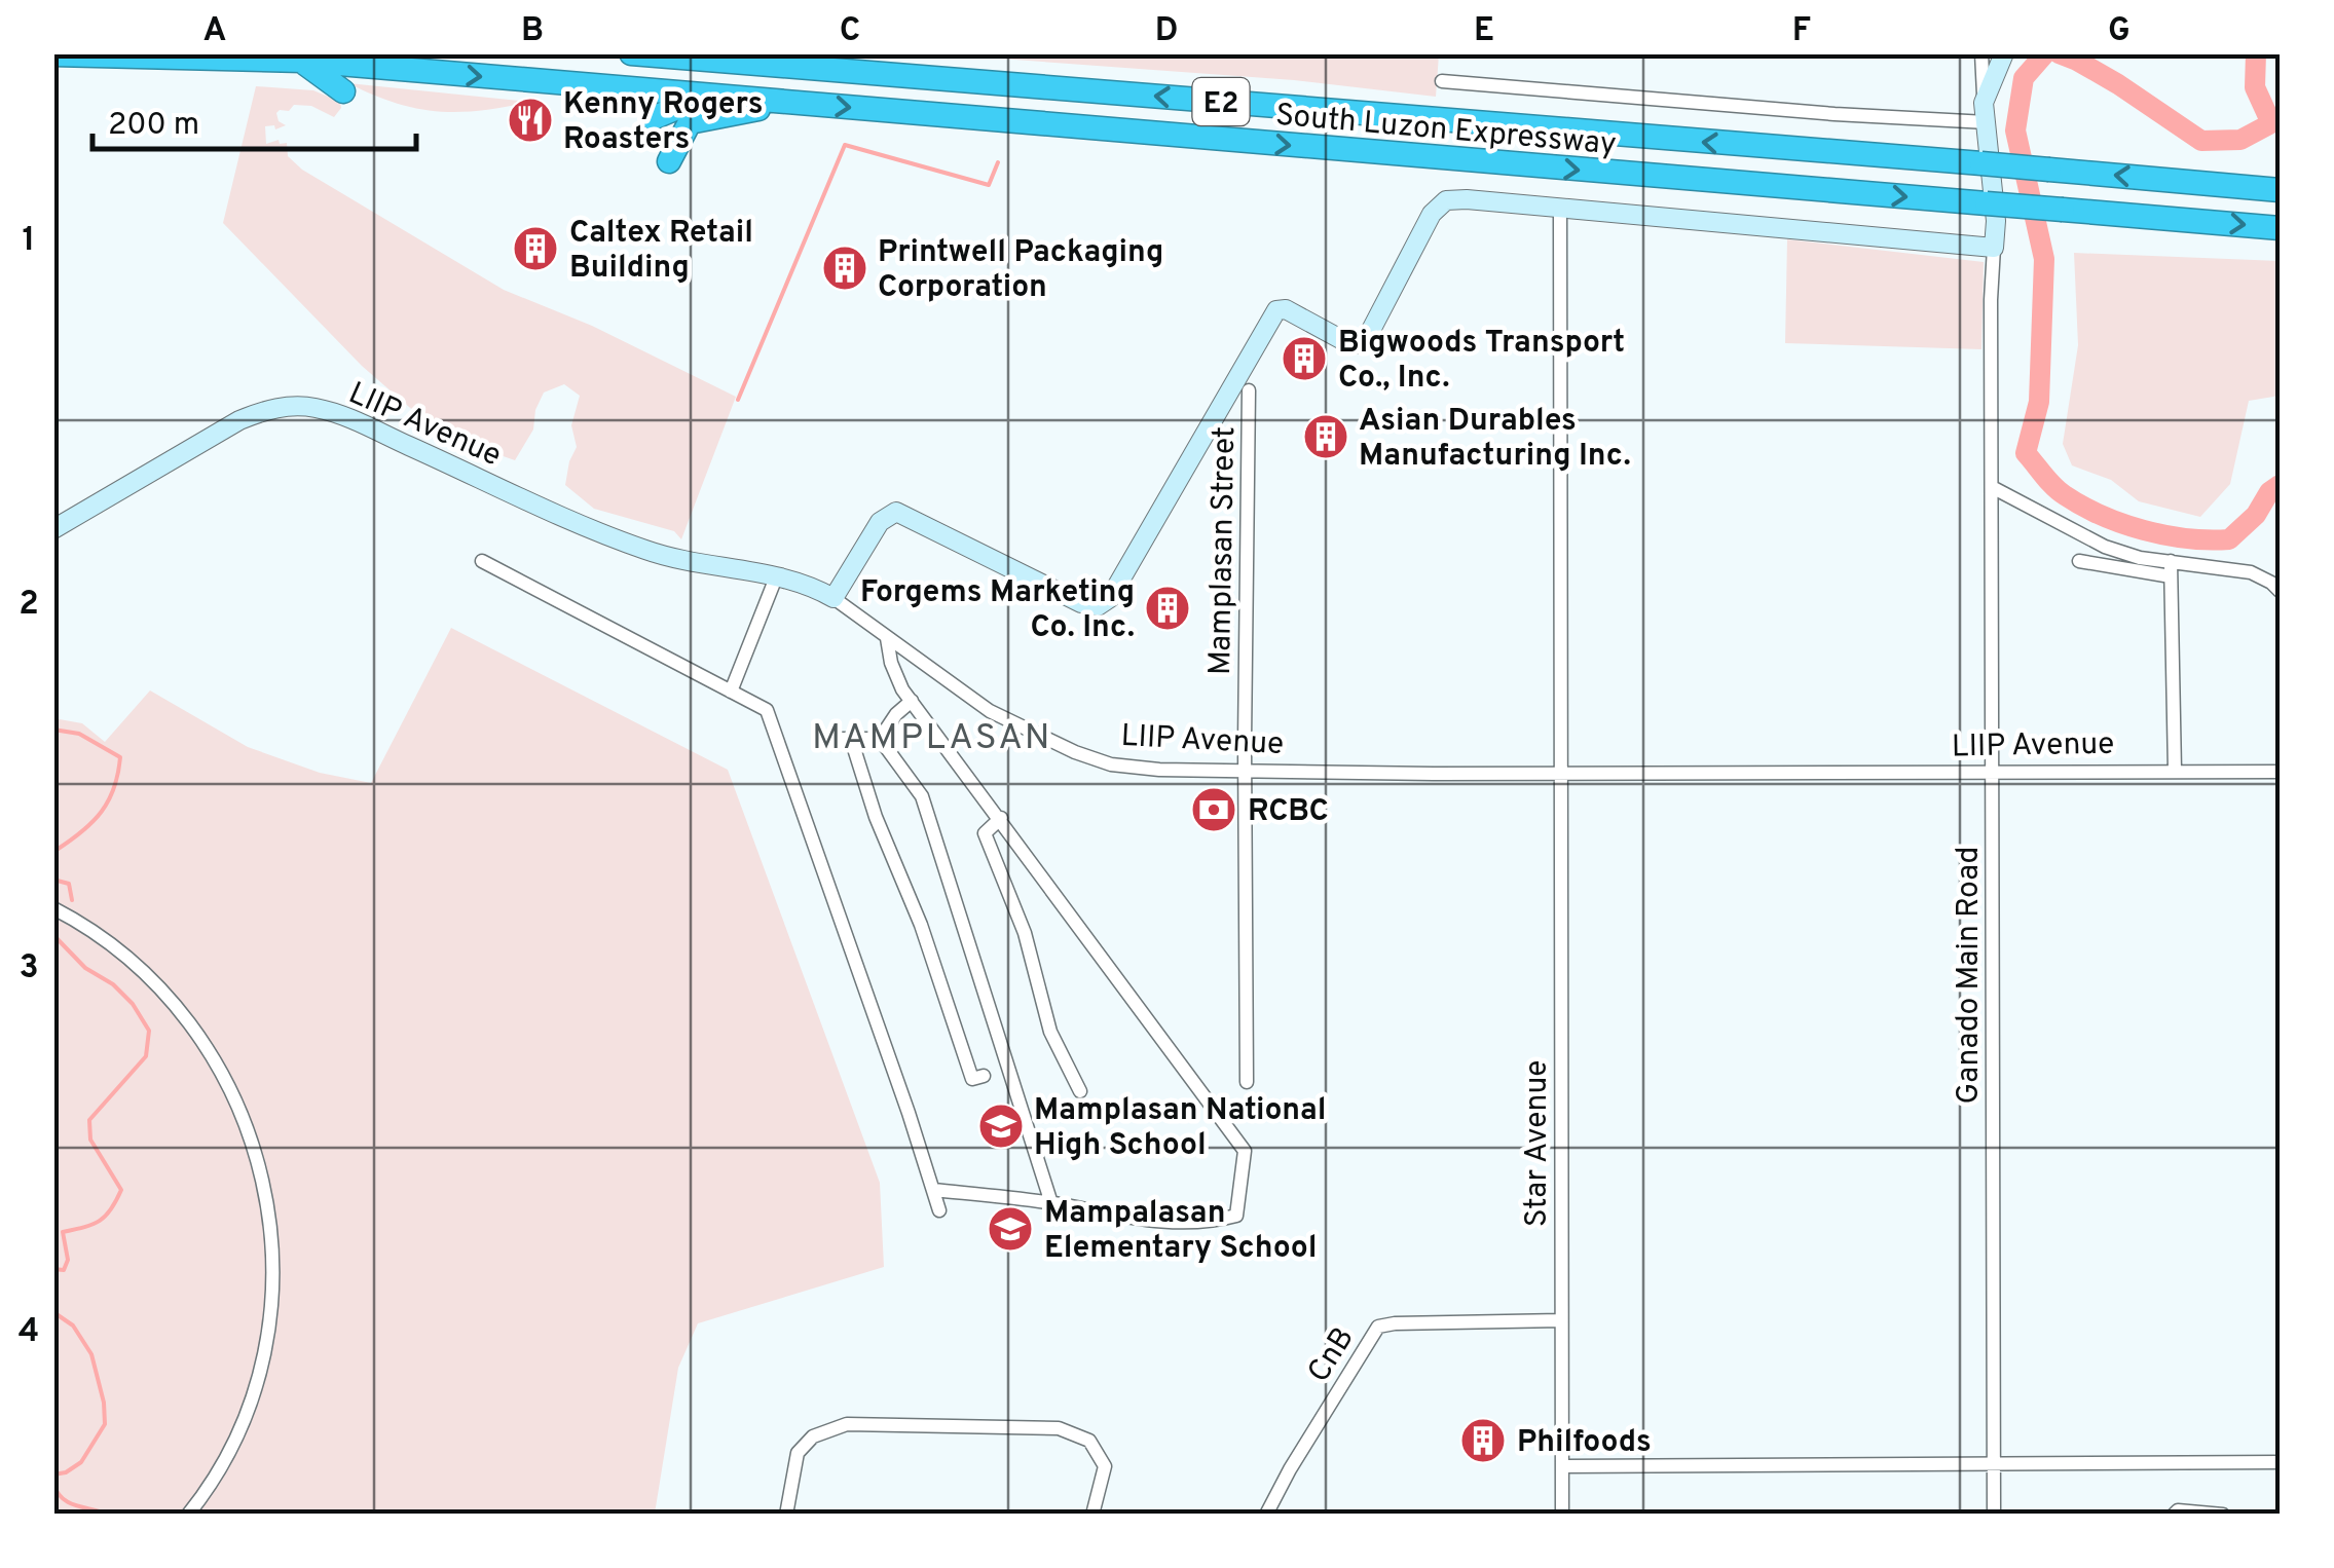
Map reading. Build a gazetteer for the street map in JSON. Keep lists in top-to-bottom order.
{
  "streets": {
    "highway": ["E2", "South Luzon Expressway"],
    "street": [
      "LIIP Avenue",
      "Mamplasan Street",
      "Ganado Main Road",
      "Star Avenue",
      "CnB"
    ]
  },
  "crossings": [
    ["LIIP Avenue", "Mamplasan Street"],
    ["LIIP Avenue", "Ganado Main Road"],
    ["LIIP Avenue", "Star Avenue"],
    ["Star Avenue", "CnB"]
  ],
  "districts": ["MAMPLASAN"],
  "places": {
    "restaurant": ["Kenny Rogers Roasters"],
    "building": [
      "Caltex Retail Building",
      "Printwell Packaging Corporation",
      "Bigwoods Transport Co., Inc.",
      "Asian Durables Manufacturing Inc.",
      "Forgems Marketing Co. Inc.",
      "Philfoods"
    ],
    "bank": ["RCBC"],
    "school or university": ["Mamplasan National High School", "Mampalasan Elementary School"]
  },
  "scale_bar": "200 m",
  "grid": {
    "columns": [
      "A",
      "B",
      "C",
      "D",
      "E",
      "F",
      "G"
    ],
    "rows": [
      "1",
      "2",
      "3",
      "4"
    ]
  }
}
